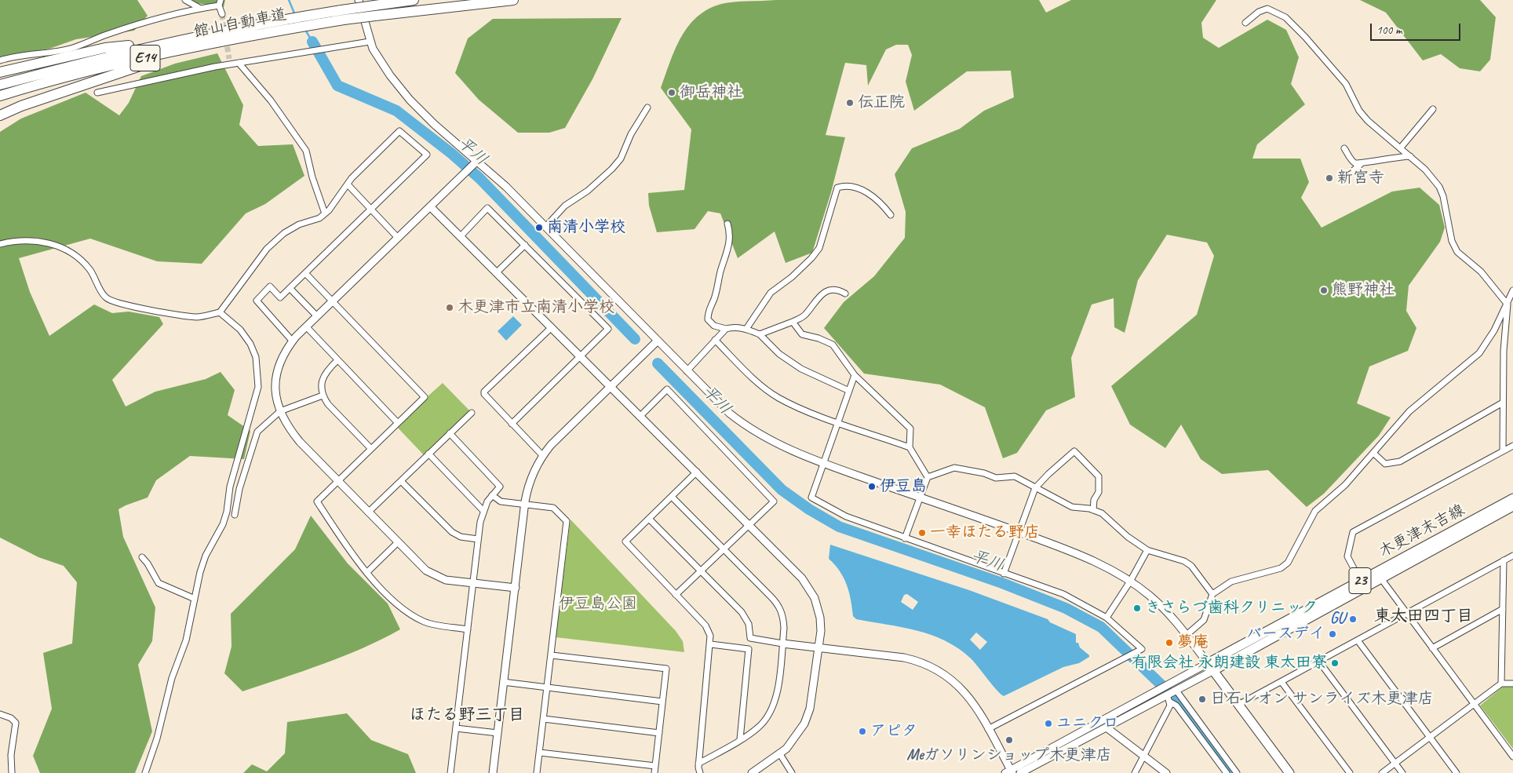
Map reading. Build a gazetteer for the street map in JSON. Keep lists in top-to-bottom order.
{
  "streets": {
    "highway": ["館山自動車道", "E14"],
    "main road": ["木更津末吉線", "23"]
  },
  "districts": ["東太田四丁目", "ほたる野三丁目"],
  "water": ["平川"],
  "parks": ["伊豆島公園"],
  "places": [
    "御岳神社",
    "伝正院",
    "新宮寺",
    "南清小学校",
    "熊野神社",
    "木更津市立南清小学校",
    "伊豆島",
    "一幸ほたる野店",
    "きさらづ歯科クリニック",
    "GU",
    "バースデイ",
    "夢庵",
    "有限会社 永朗建設 東太田寮",
    "日石レオン サンライズ木更津店",
    "ユニクロ",
    "アピタ",
    "Meガソリンショップ木更津店"
  ],
  "scale_bar": "100 m"
}
